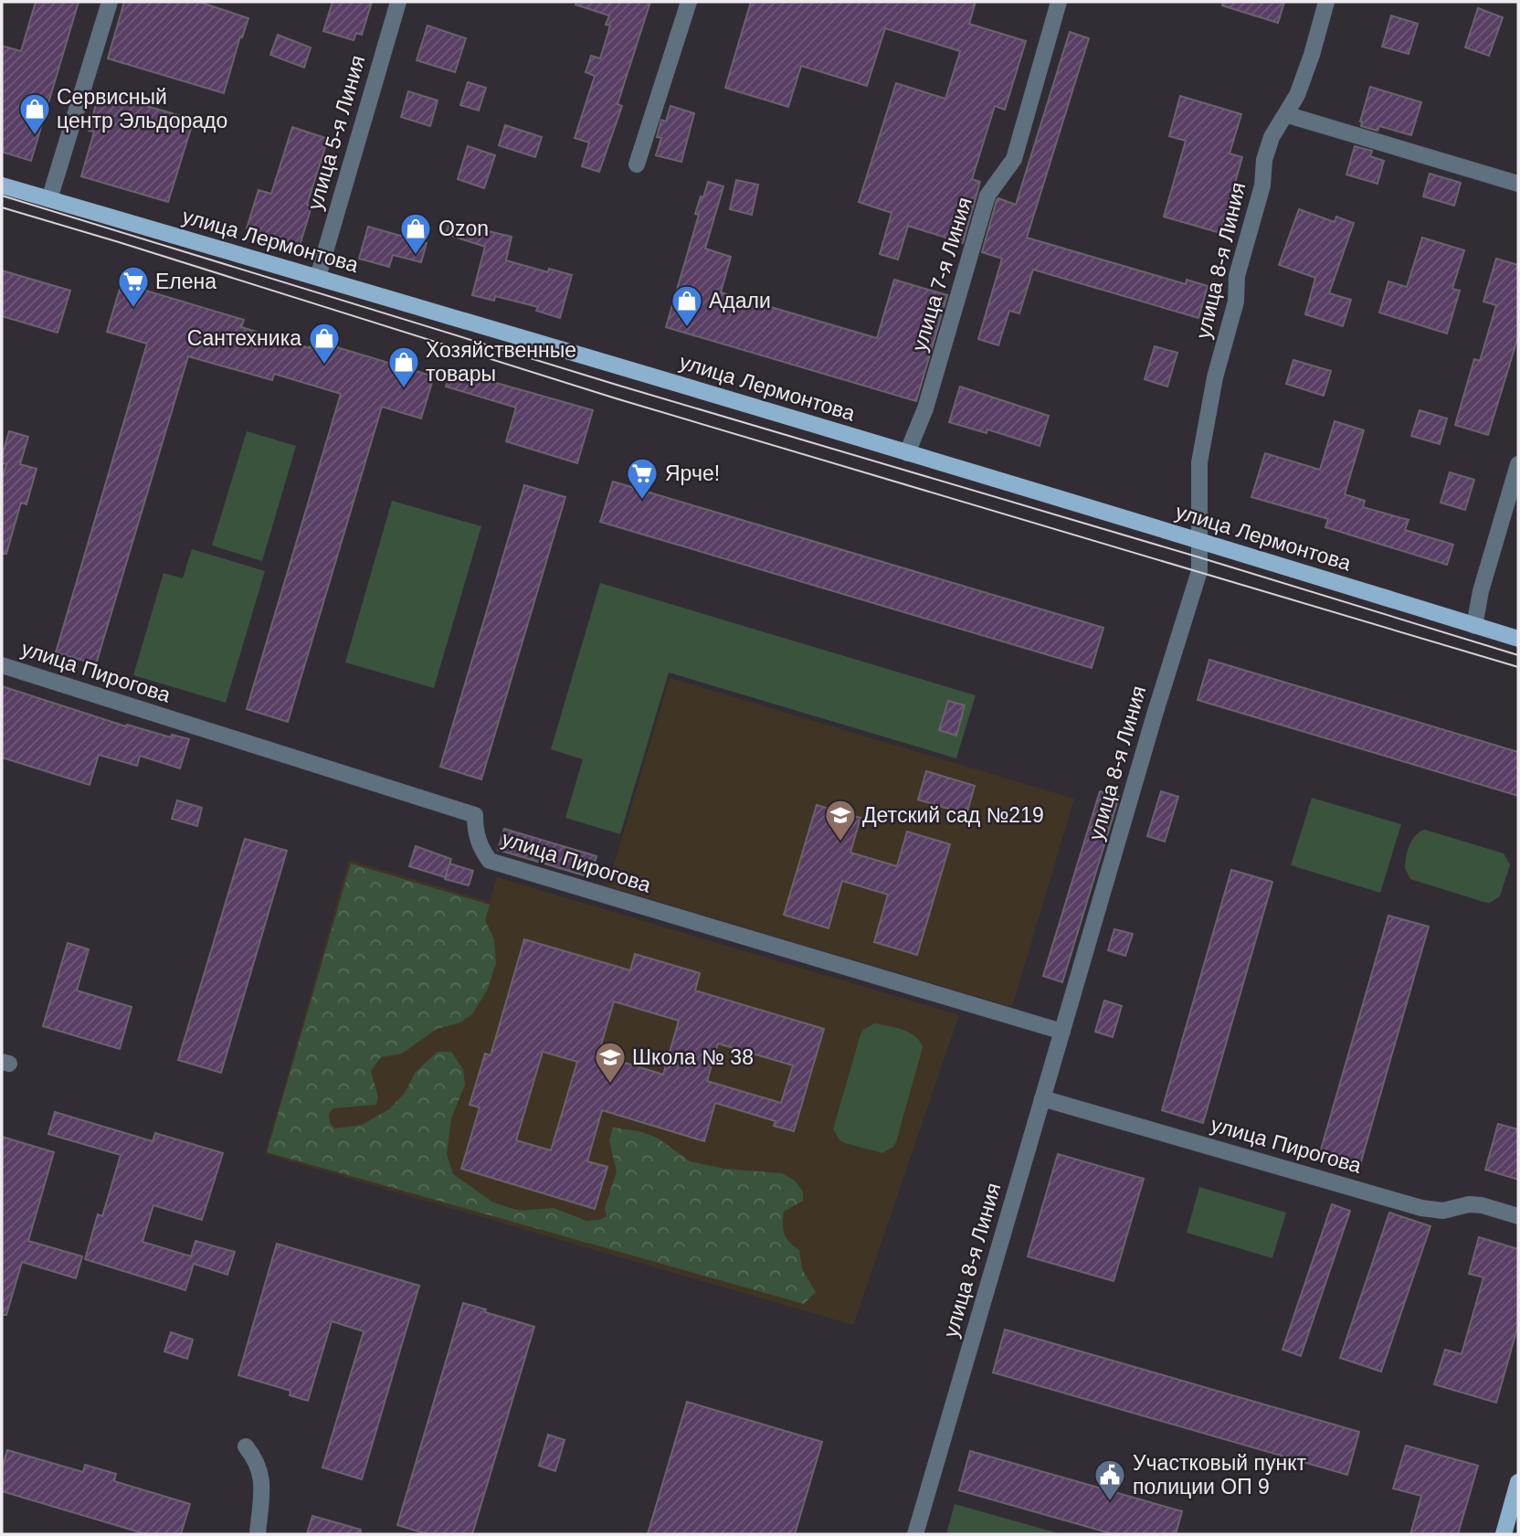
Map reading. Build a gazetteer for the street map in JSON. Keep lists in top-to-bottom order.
{
  "streets": {
    "main road": ["улица Лермонтова"],
    "street": [
      "улица 5-я Линия",
      "улица 8-я Линия",
      "улица 7-я Линия",
      "улица Пирогова"
    ]
  },
  "crossings": [
    ["улица 5-я Линия", "улица Лермонтова"],
    ["улица Лермонтова", "улица 8-я Линия"],
    ["улица Лермонтова", "улица 7-я Линия"],
    ["улица 8-я Линия", "улица Пирогова"]
  ],
  "places": {
    "shop": [
      "Сервисный центр Эльдорадо",
      "Ozon",
      "Адали",
      "Сантехника",
      "Хозяйственные товары"
    ],
    "supermarket": ["Елена", "Ярче!"],
    "school or university": ["Детский сад №219", "Школа № 38"],
    "public building": ["Участковый пункт полиции ОП 9"]
  }
}
